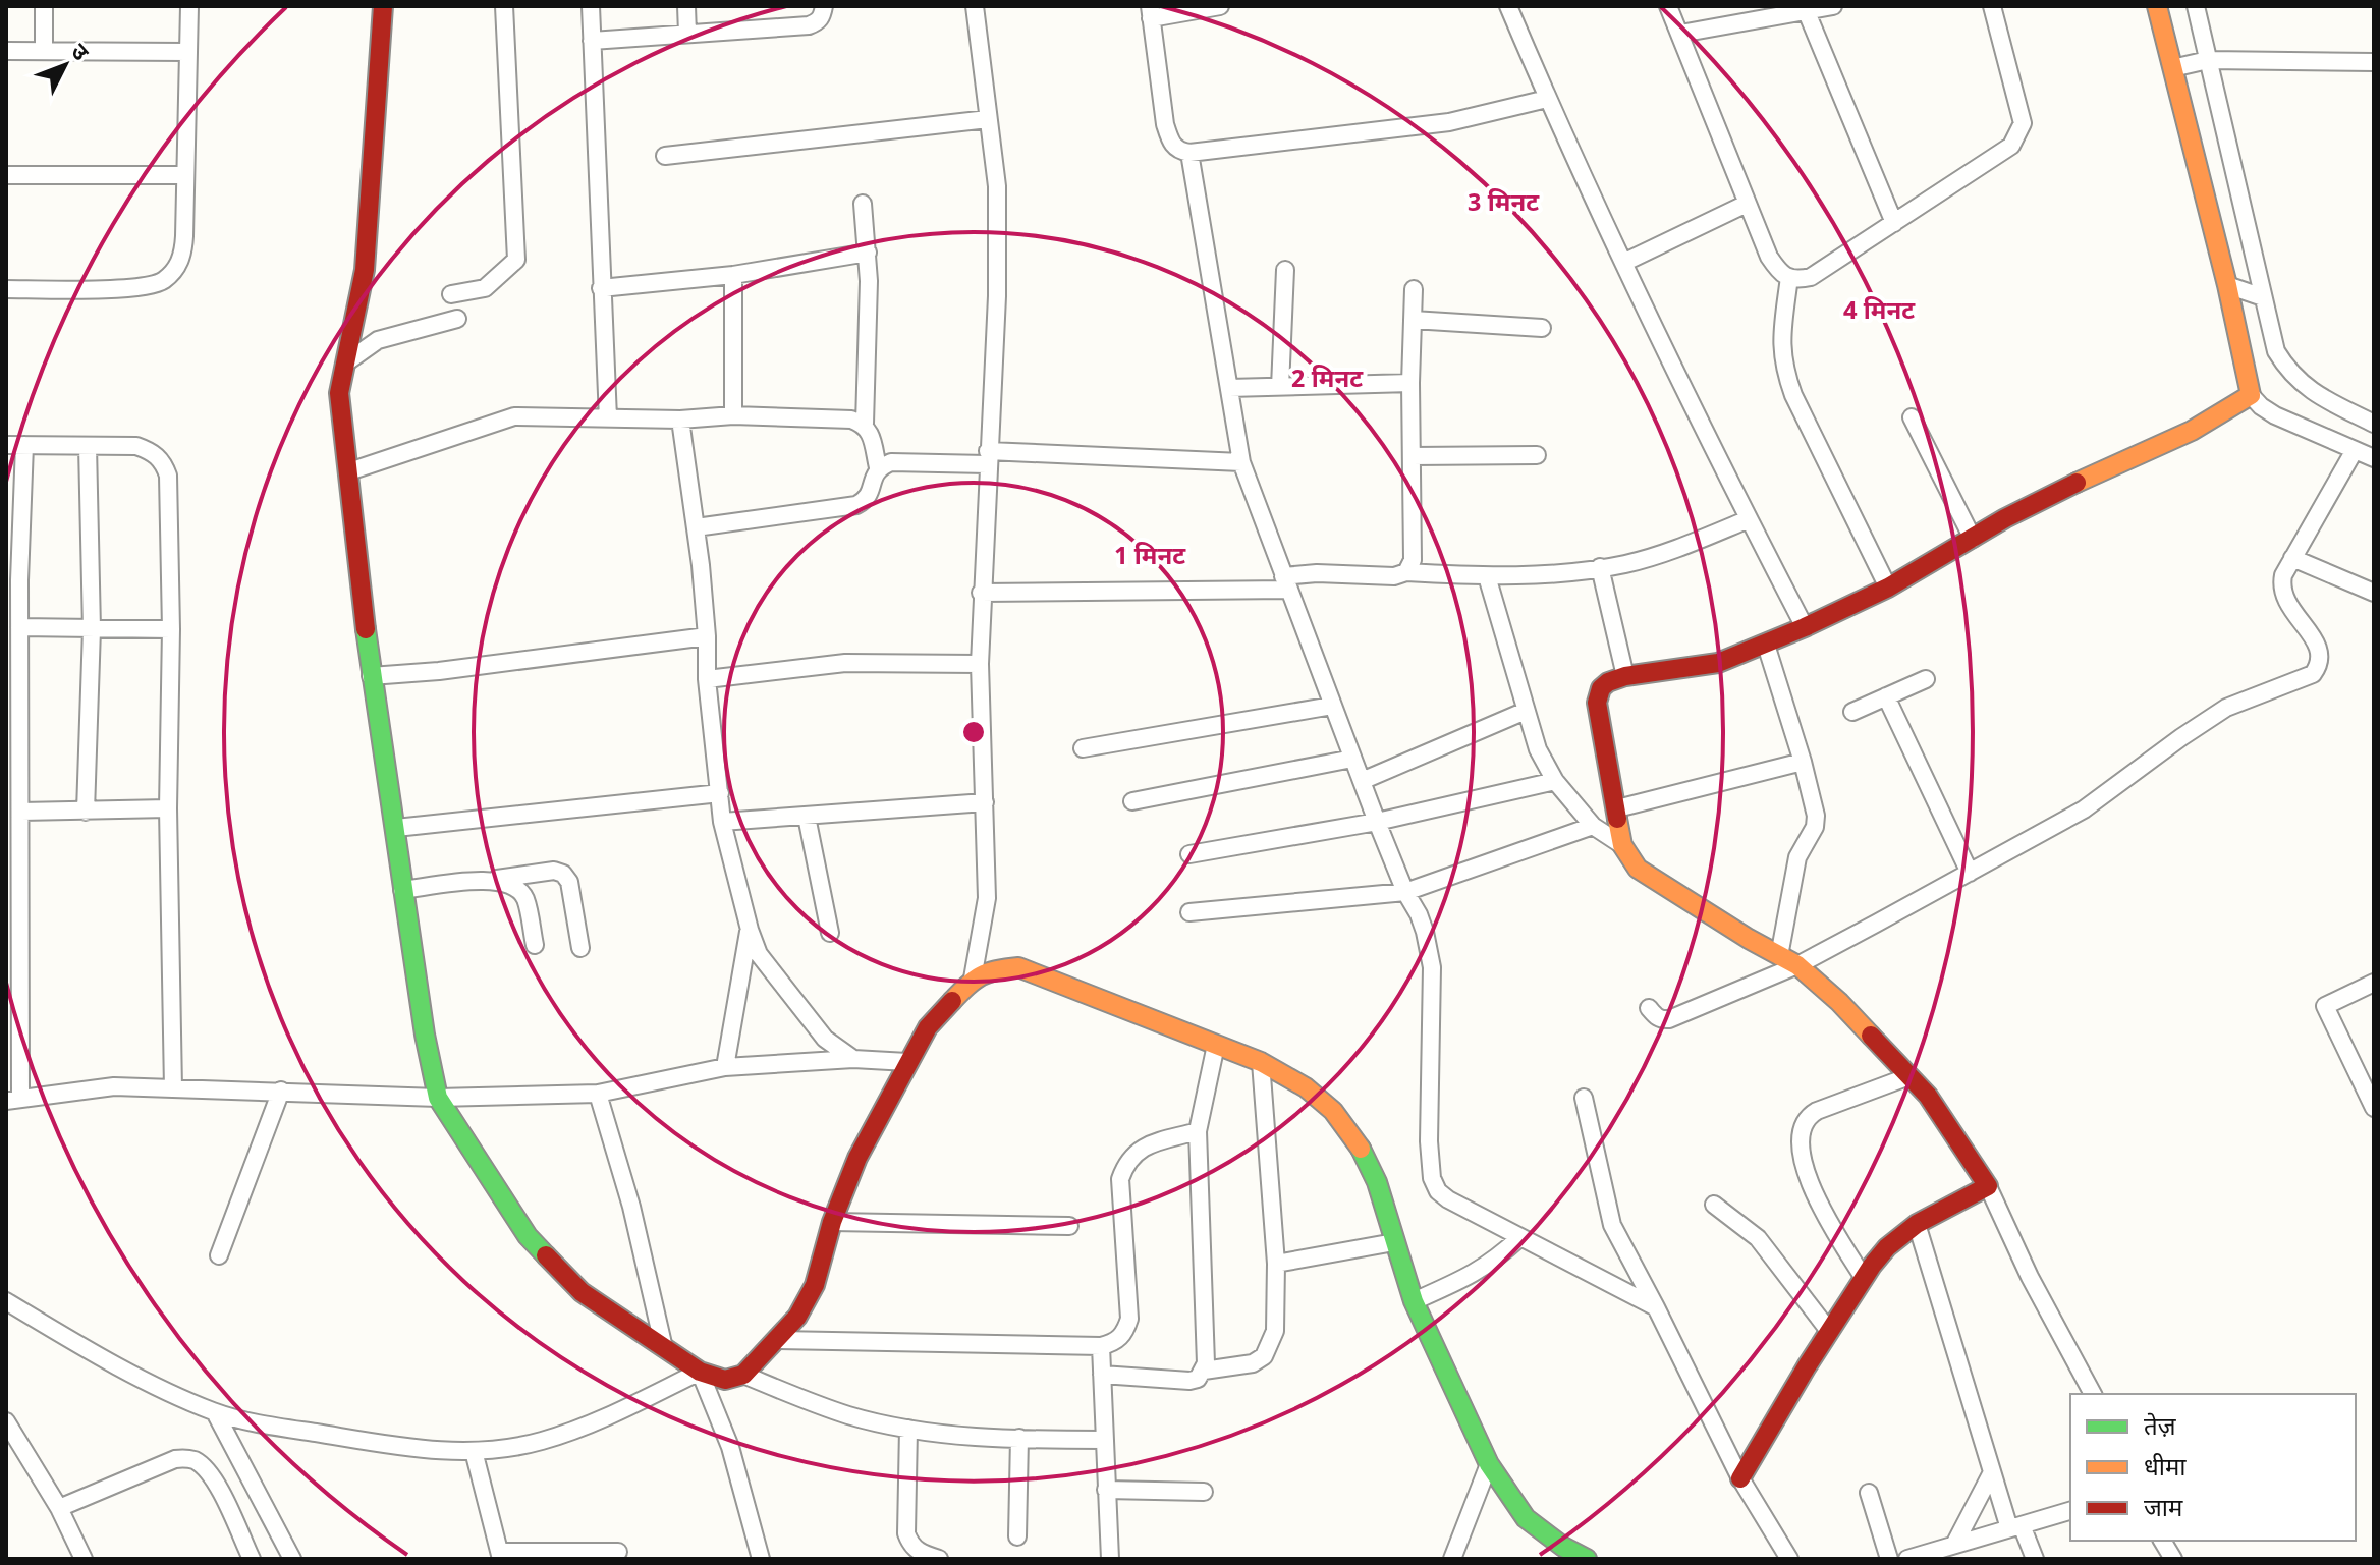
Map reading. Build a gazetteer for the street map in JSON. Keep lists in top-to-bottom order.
{
  "legend": ["तेज़", "धीमा", "जाम"],
  "north": "top right",
  "rings": [
    "3 मिनट",
    "4 मिनट",
    "2 मिनट",
    "1 मिनट"
  ]
}
